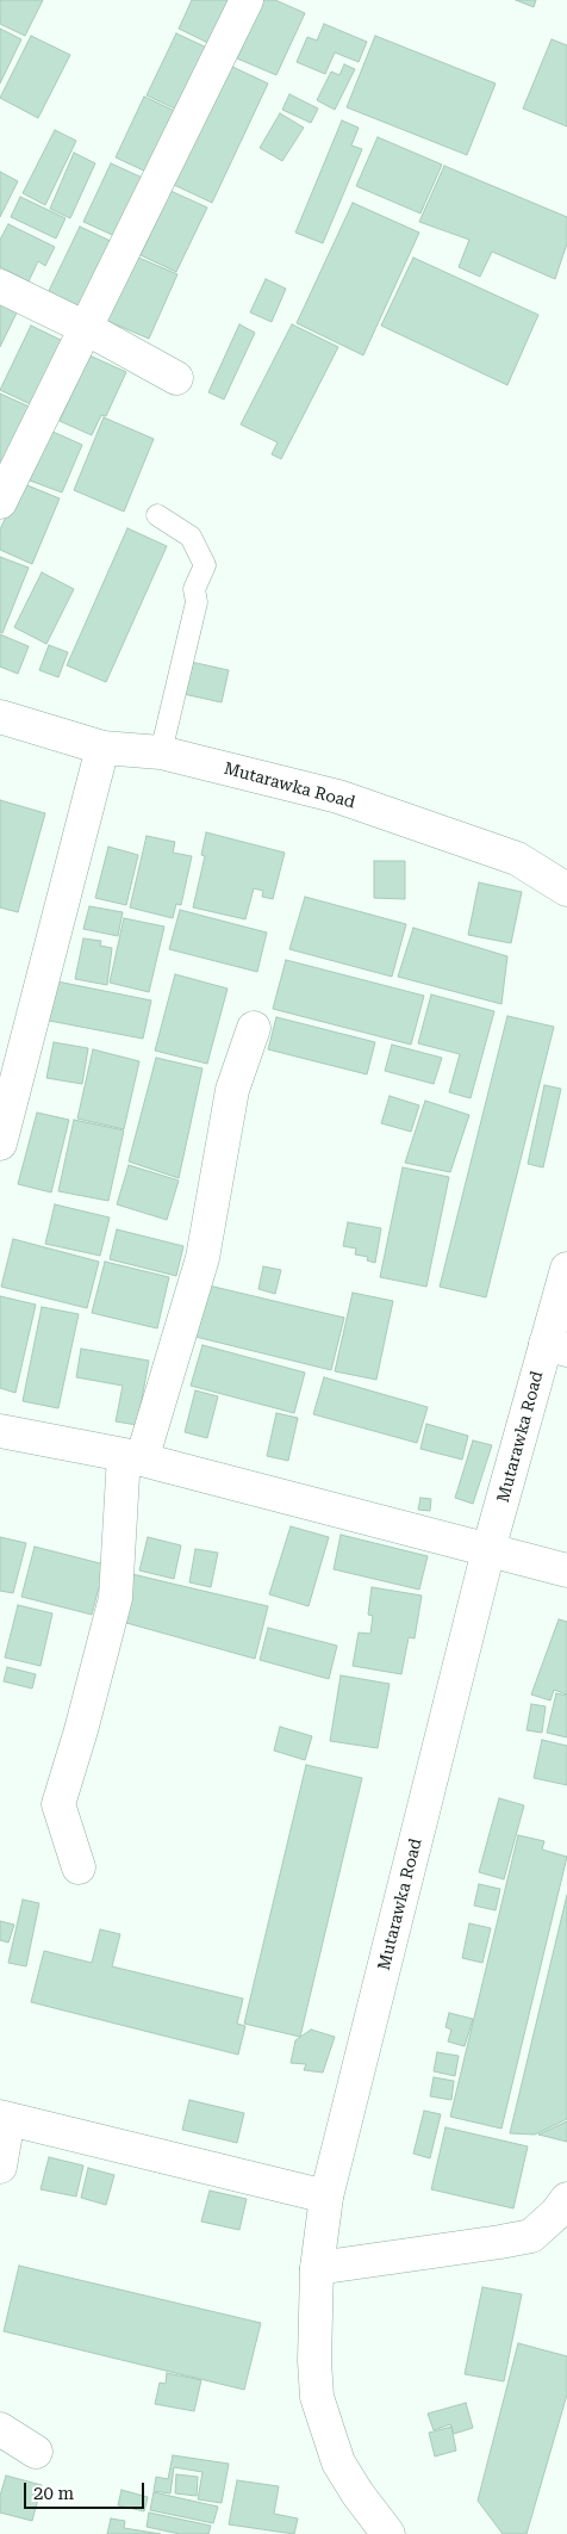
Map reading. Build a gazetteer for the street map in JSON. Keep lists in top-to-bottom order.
{
  "streets": {
    "street": ["Mutarawka Road"]
  },
  "scale_bar": "20 m"
}
